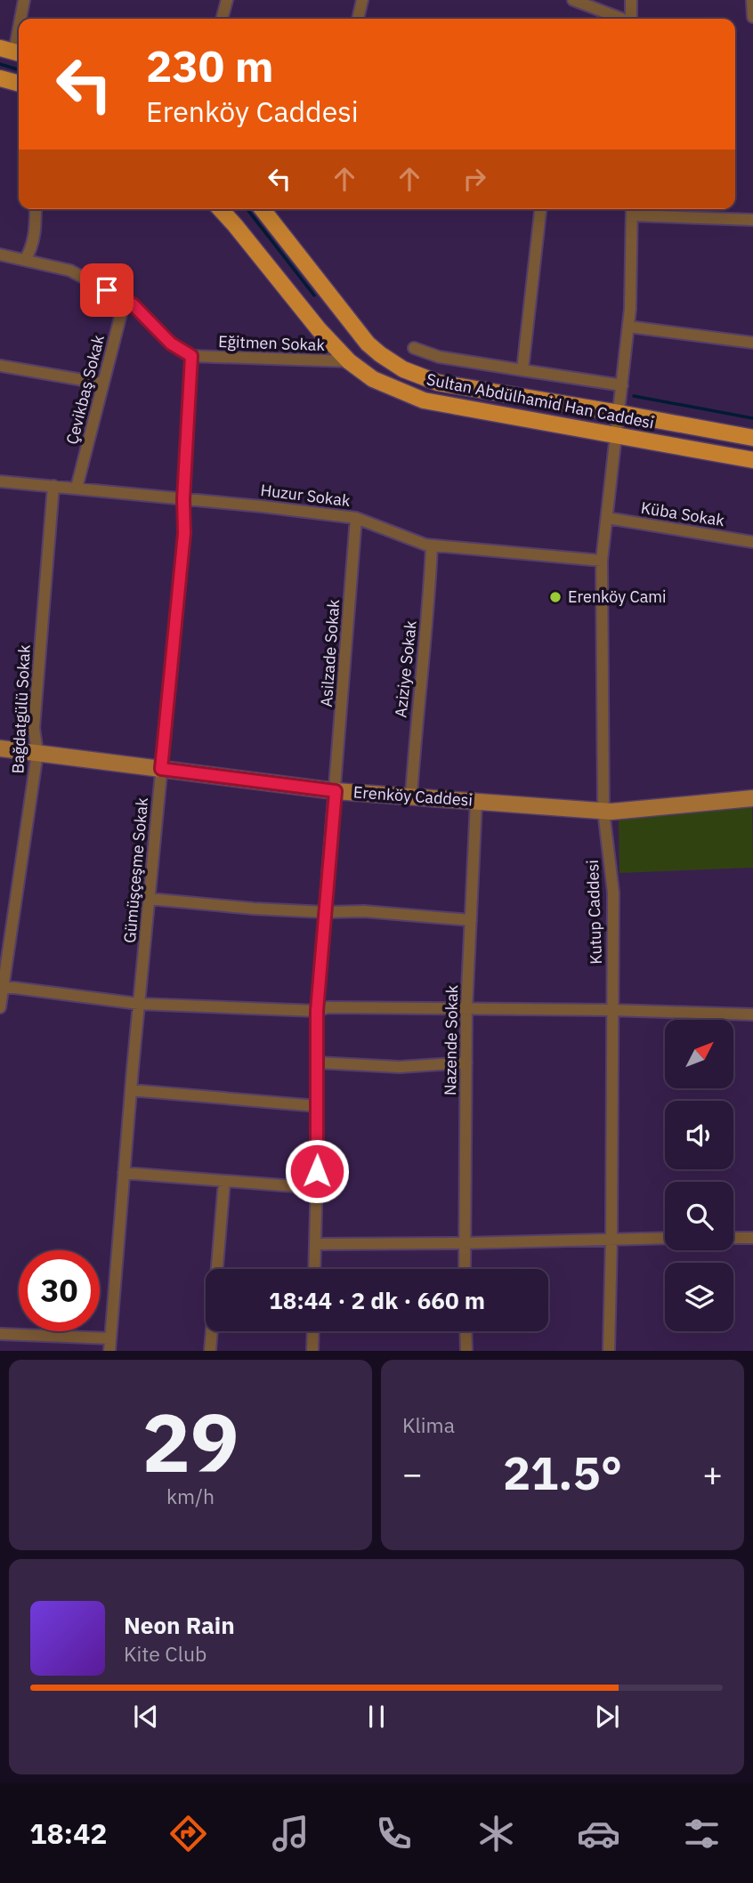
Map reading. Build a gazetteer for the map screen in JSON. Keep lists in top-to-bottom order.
{
  "streets": {
    "main road": ["Sultan Abdülhamid Han Caddesi"],
    "street": [
      "Eğitmen Sokak",
      "Çevikbaş Sokak",
      "Huzur Sokak",
      "Küba Sokak",
      "Asilzade Sokak",
      "Aziziye Sokak",
      "Bağdatgülü Sokak",
      "Erenköy Caddesi",
      "Gümüşçeşme Sokak",
      "Kutup Caddesi",
      "Nazende Sokak"
    ]
  },
  "crossings": [
    ["Eğitmen Sokak", "Sultan Abdülhamid Han Caddesi"],
    ["Eğitmen Sokak", "Gümüşçeşme Sokak"],
    ["Çevikbaş Sokak", "Huzur Sokak"],
    ["Sultan Abdülhamid Han Caddesi", "Kutup Caddesi"],
    ["Huzur Sokak", "Asilzade Sokak"],
    ["Huzur Sokak", "Aziziye Sokak"],
    ["Huzur Sokak", "Bağdatgülü Sokak"],
    ["Huzur Sokak", "Gümüşçeşme Sokak"],
    ["Huzur Sokak", "Kutup Caddesi"],
    ["Küba Sokak", "Kutup Caddesi"],
    ["Asilzade Sokak", "Erenköy Caddesi"],
    ["Aziziye Sokak", "Erenköy Caddesi"],
    ["Bağdatgülü Sokak", "Erenköy Caddesi"],
    ["Erenköy Caddesi", "Gümüşçeşme Sokak"],
    ["Erenköy Caddesi", "Kutup Caddesi"],
    ["Erenköy Caddesi", "Nazende Sokak"]
  ],
  "places": ["Erenköy Cami"],
  "north": "top right",
  "page": {
    "turn": ["230 m", "Erenköy Caddesi"],
    "limit": "30",
    "trip": "18:44 · 2 dk · 660 m",
    "tile": [
      ["29", "km/h"],
      "Klima"
    ],
    "heat": ["−", "21.5°", "+"],
    "song": ["Neon Rain", "Kite Club"],
    "tabs": "18:42"
  }
}
